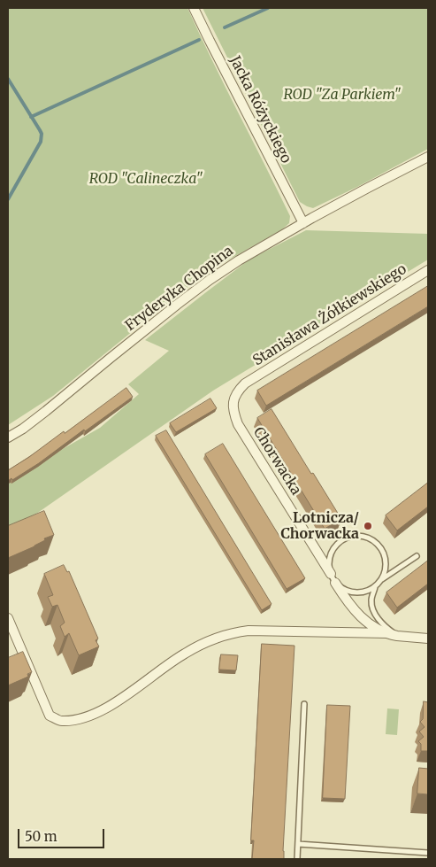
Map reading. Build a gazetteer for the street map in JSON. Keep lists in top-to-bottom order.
{
  "streets": {
    "street": [
      "Jacka Różyckiego",
      "Fryderyka Chopina",
      "Stanisława Żółkiewskiego",
      "Chorwacka"
    ]
  },
  "crossings": [
    ["Jacka Różyckiego", "Fryderyka Chopina"],
    ["Stanisława Żółkiewskiego", "Chorwacka"]
  ],
  "parks": ["ROD \"Za Parkiem\"", "ROD \"Calineczka\""],
  "places": ["Lotnicza/ Chorwacka"],
  "scale_bar": "50 m"
}
